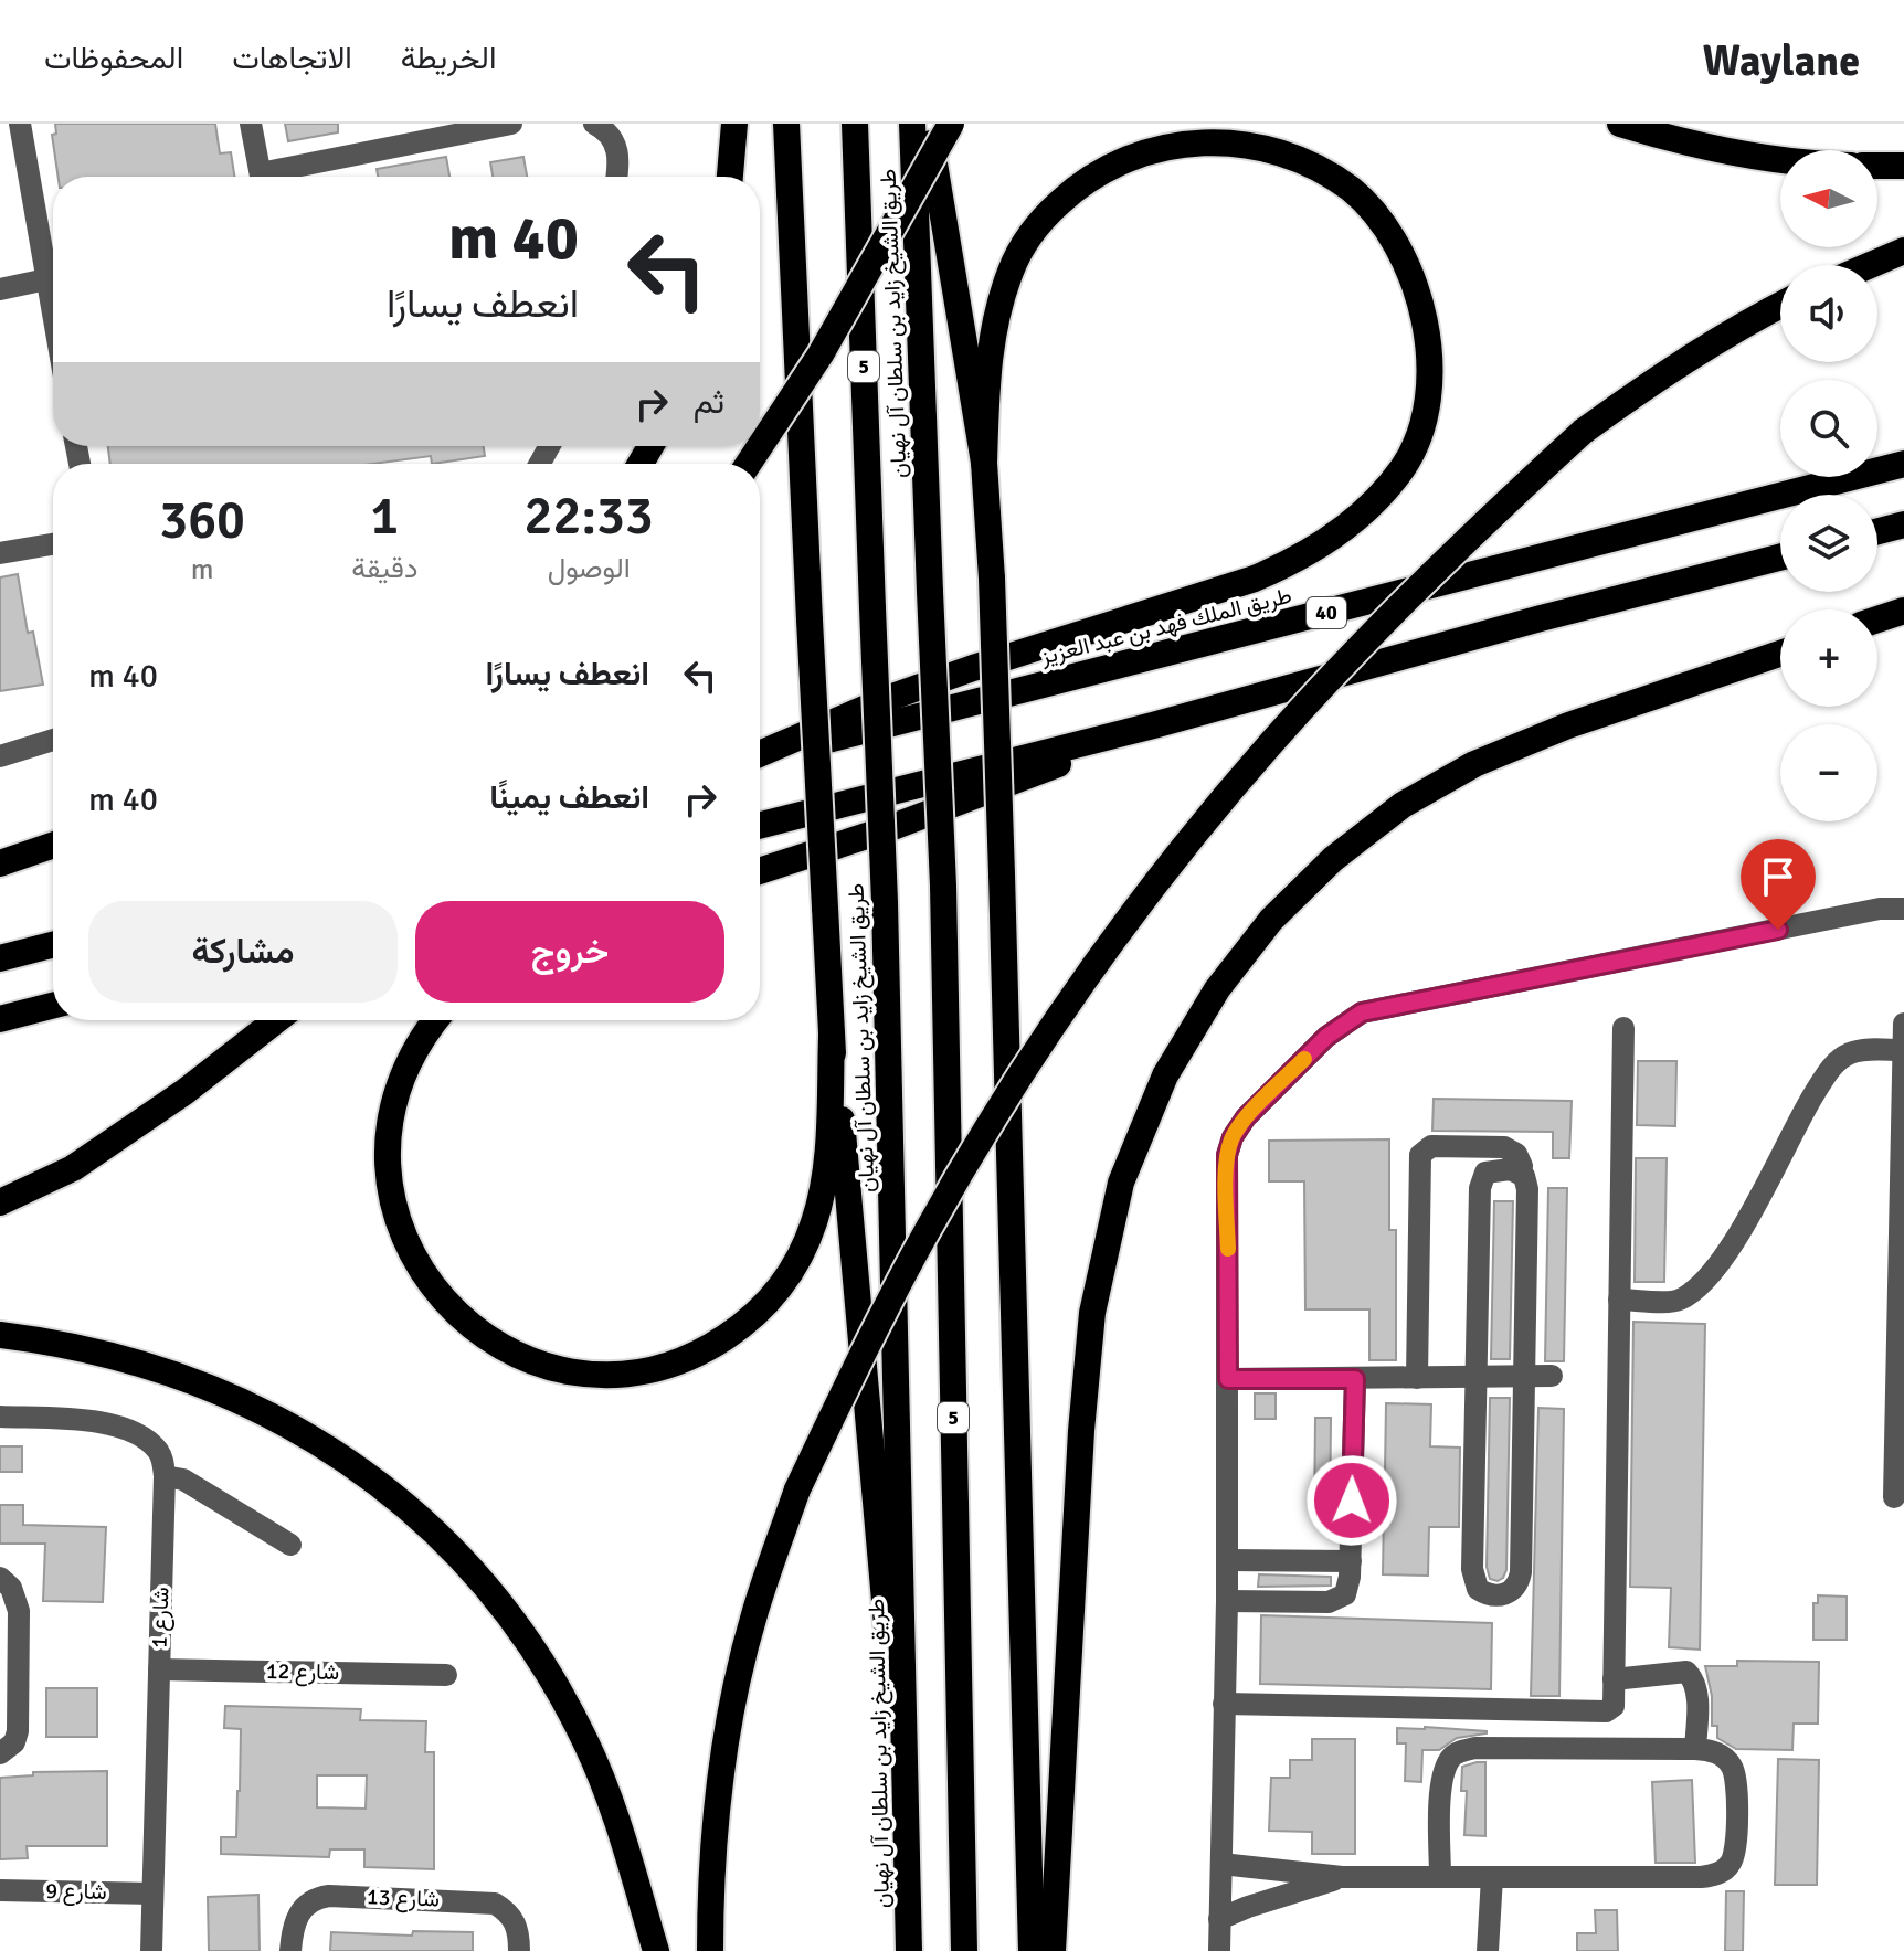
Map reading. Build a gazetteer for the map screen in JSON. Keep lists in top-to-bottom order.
{
  "streets": {
    "highway": [
      "طريق الشيخ زايد بن سلطان آل نهيان",
      "5",
      "40",
      "طريق الملك فهد بن عبد العزيز"
    ],
    "street": [
      "شارع 1",
      "شارع 12",
      "شارع 9",
      "شارع 13"
    ]
  },
  "crossings": [
    ["شارع 1", "شارع 12"],
    ["شارع 1", "شارع 9"]
  ],
  "north": "left",
  "page": {
    "header": "Waylane",
    "nav": ["الخريطة", "الاتجاهات", "المحفوظات"],
    "map_buttons": ["+", "−"],
    "turn": ["40 m", "انعطف يسارًا"],
    "then": "ثم",
    "eta": [
      "22:33",
      "الوصول",
      "1",
      "دقيقة",
      "360",
      "m"
    ],
    "list": [
      {
        "name": "انعطف يسارًا",
        "value": "40 m"
      },
      {
        "name": "انعطف يمينًا",
        "value": "40 m"
      }
    ],
    "buttons": ["خروج", "مشاركة"]
  }
}
